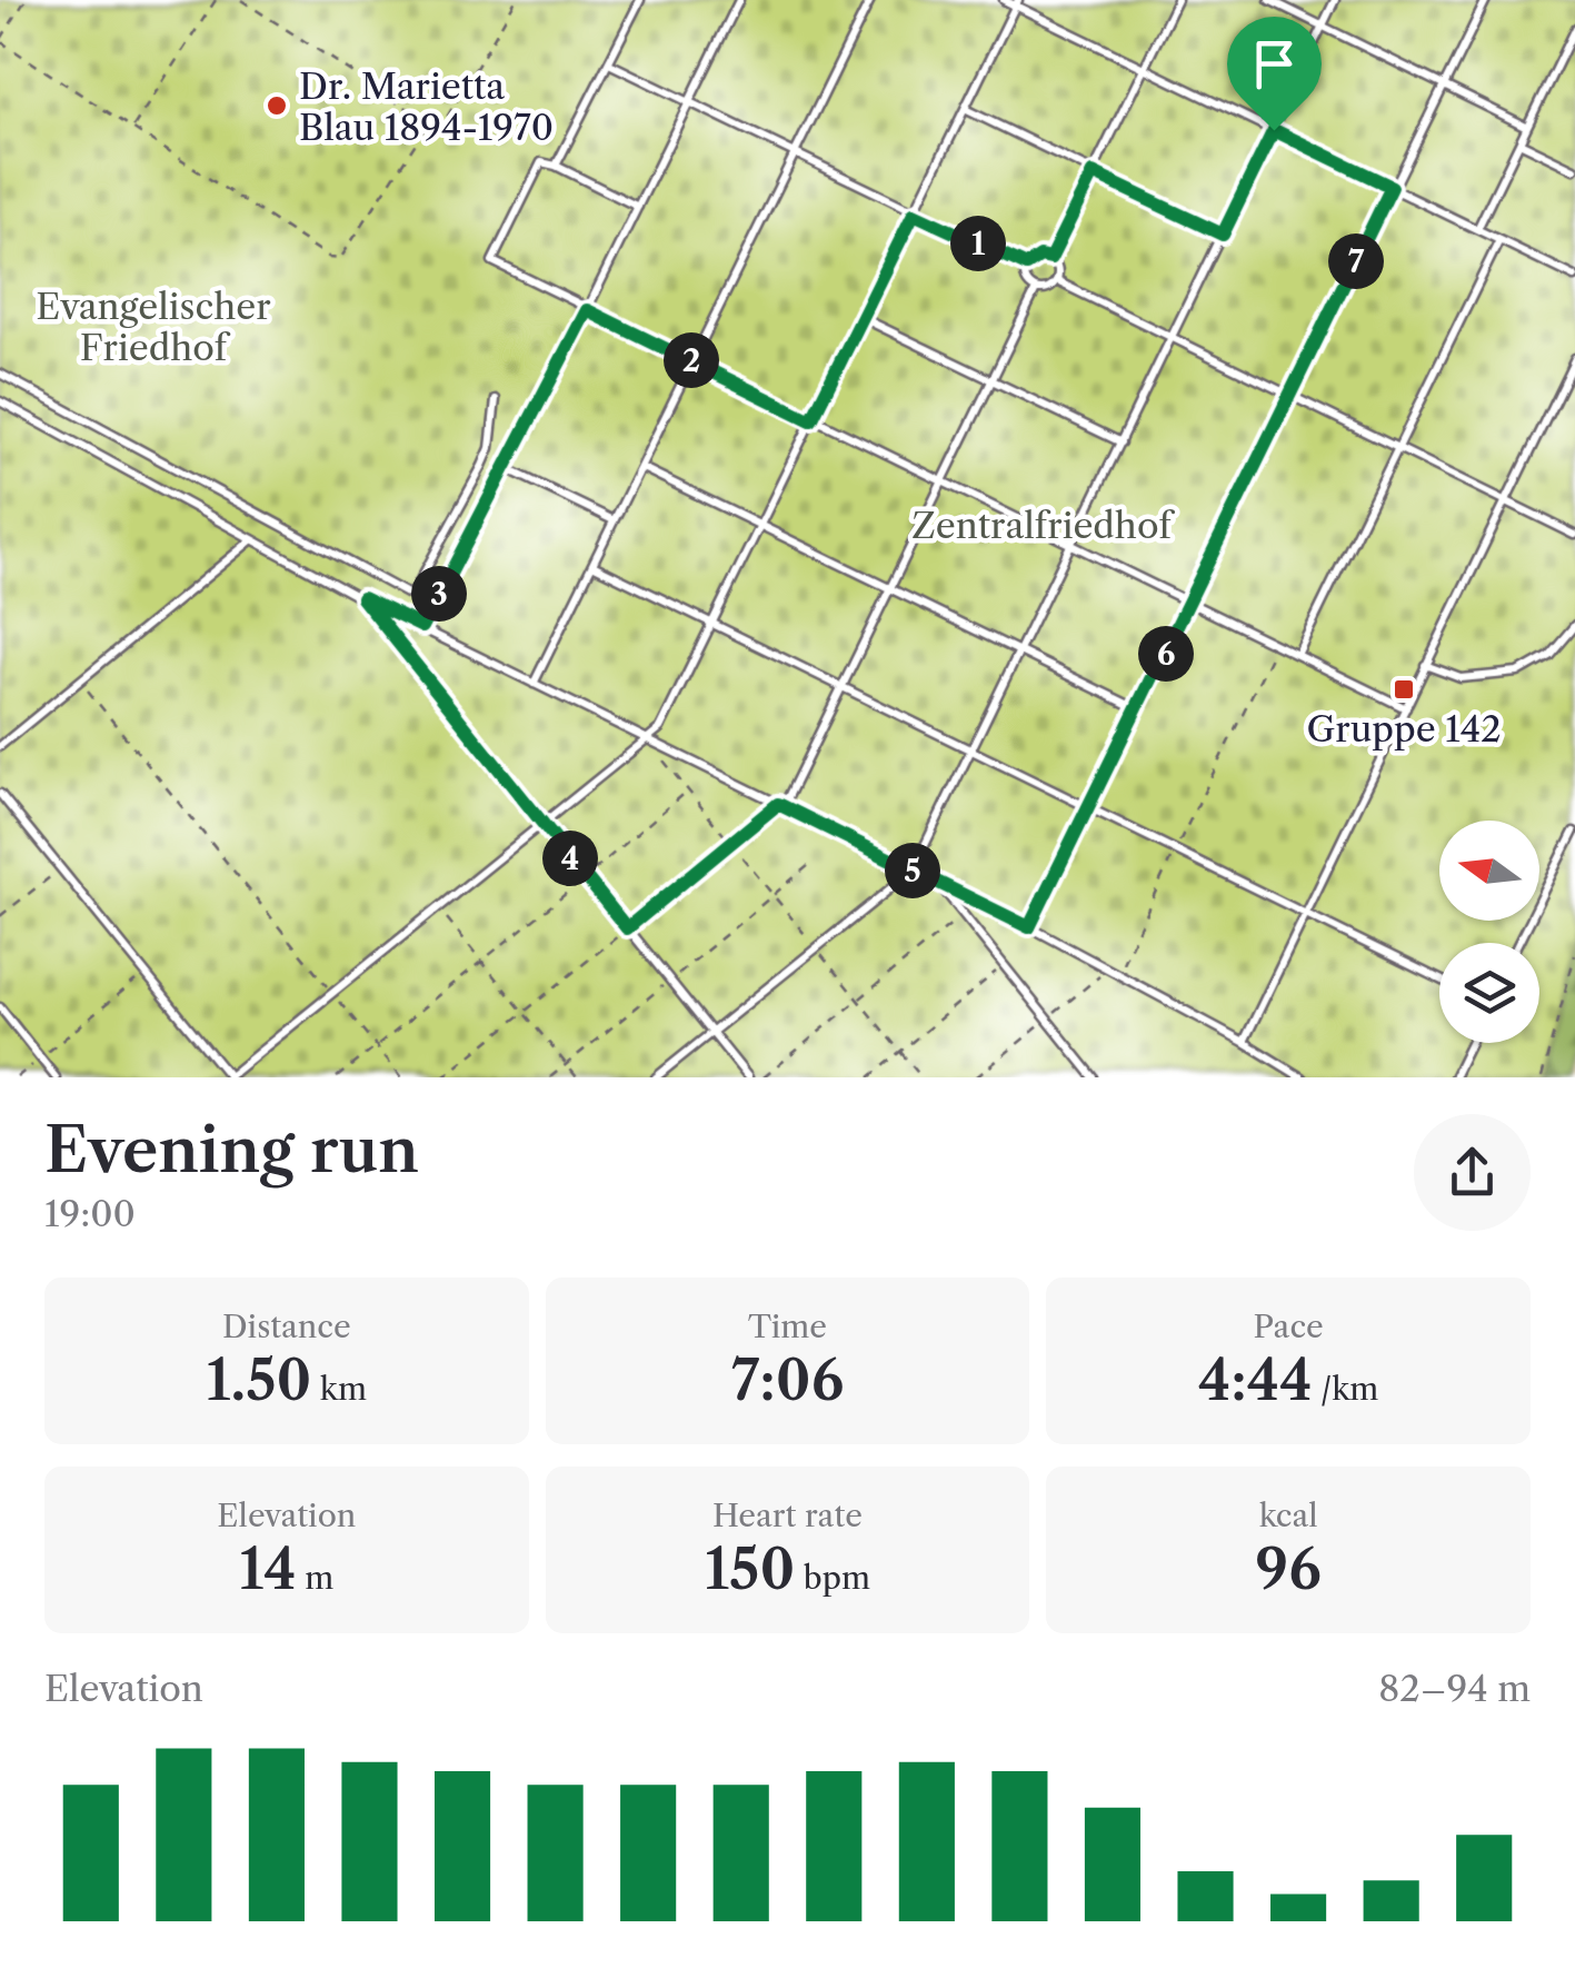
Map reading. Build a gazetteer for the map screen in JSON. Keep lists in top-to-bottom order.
{
  "parks": ["Evangelischer Friedhof", "Zentralfriedhof"],
  "places": {
    "other": ["Dr. Marietta Blau 1894-1970"],
    "transit": ["Gruppe 142"]
  },
  "north": "left",
  "page": {
    "pins": [
      "1",
      "7",
      "2",
      "3",
      "6",
      "4",
      "5"
    ],
    "heading": ["Evening run", "19:00"],
    "stats": [
      ["Distance", "1.50 km"],
      ["Time", "7:06"],
      ["Pace", "4:44 /km"],
      ["Elevation", "14 m"],
      ["Heart rate", "150 bpm"],
      ["kcal", "96"]
    ],
    "chart": ["Elevation", "82–94 m"]
  }
}
